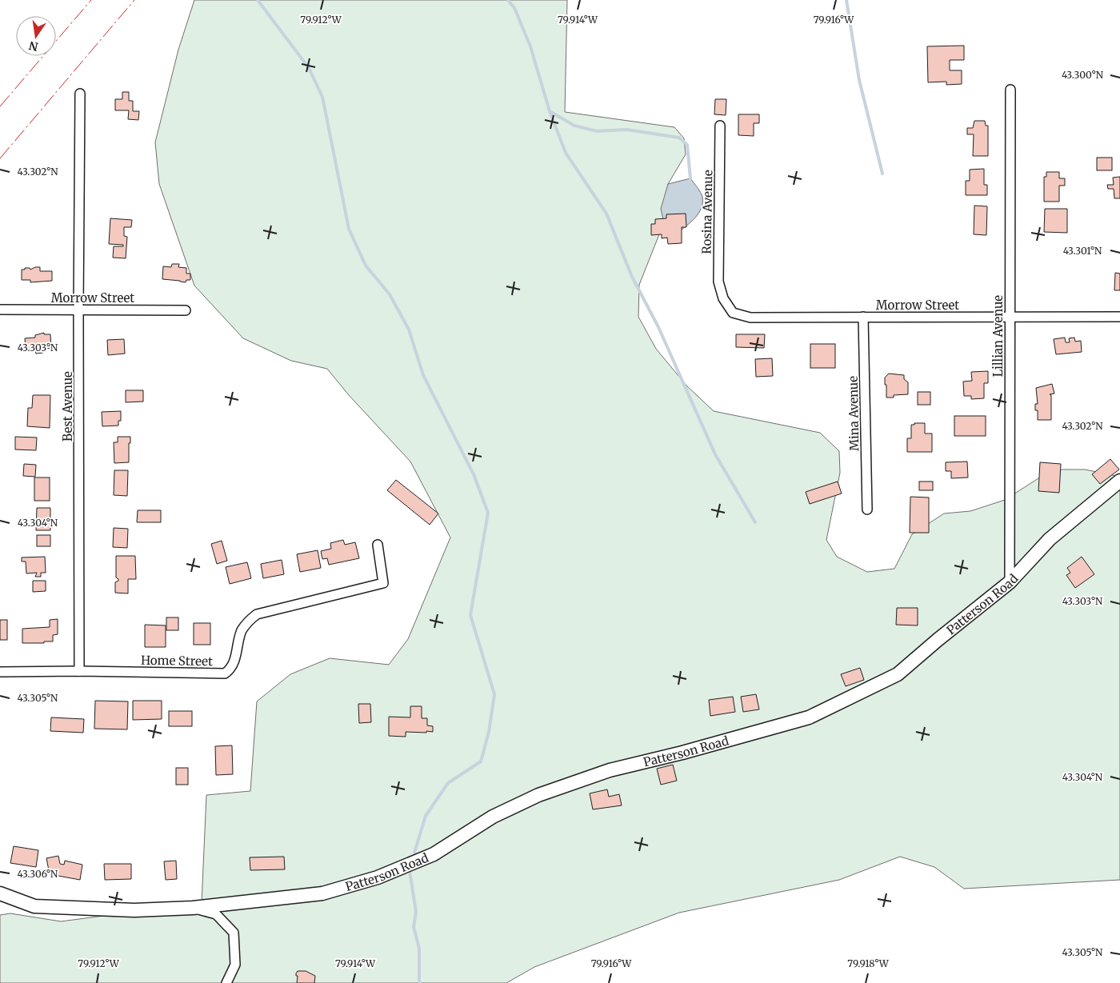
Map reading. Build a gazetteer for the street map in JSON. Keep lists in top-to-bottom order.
{
  "streets": {
    "street": [
      "Rosina Avenue",
      "Morrow Street",
      "Lillian Avenue",
      "Best Avenue",
      "Mina Avenue",
      "Patterson Road",
      "Home Street"
    ]
  },
  "crossings": [
    ["Rosina Avenue", "Morrow Street"],
    ["Morrow Street", "Lillian Avenue"],
    ["Morrow Street", "Best Avenue"],
    ["Morrow Street", "Mina Avenue"],
    ["Lillian Avenue", "Patterson Road"],
    ["Best Avenue", "Home Street"]
  ],
  "north": "bottom",
  "coordinates": [
    "79.912°W",
    "79.914°W",
    "79.916°W",
    "43.300°N",
    "43.302°N",
    "43.301°N",
    "43.303°N",
    "43.304°N",
    "43.305°N",
    "43.306°N",
    "79.918°W"
  ]
}
